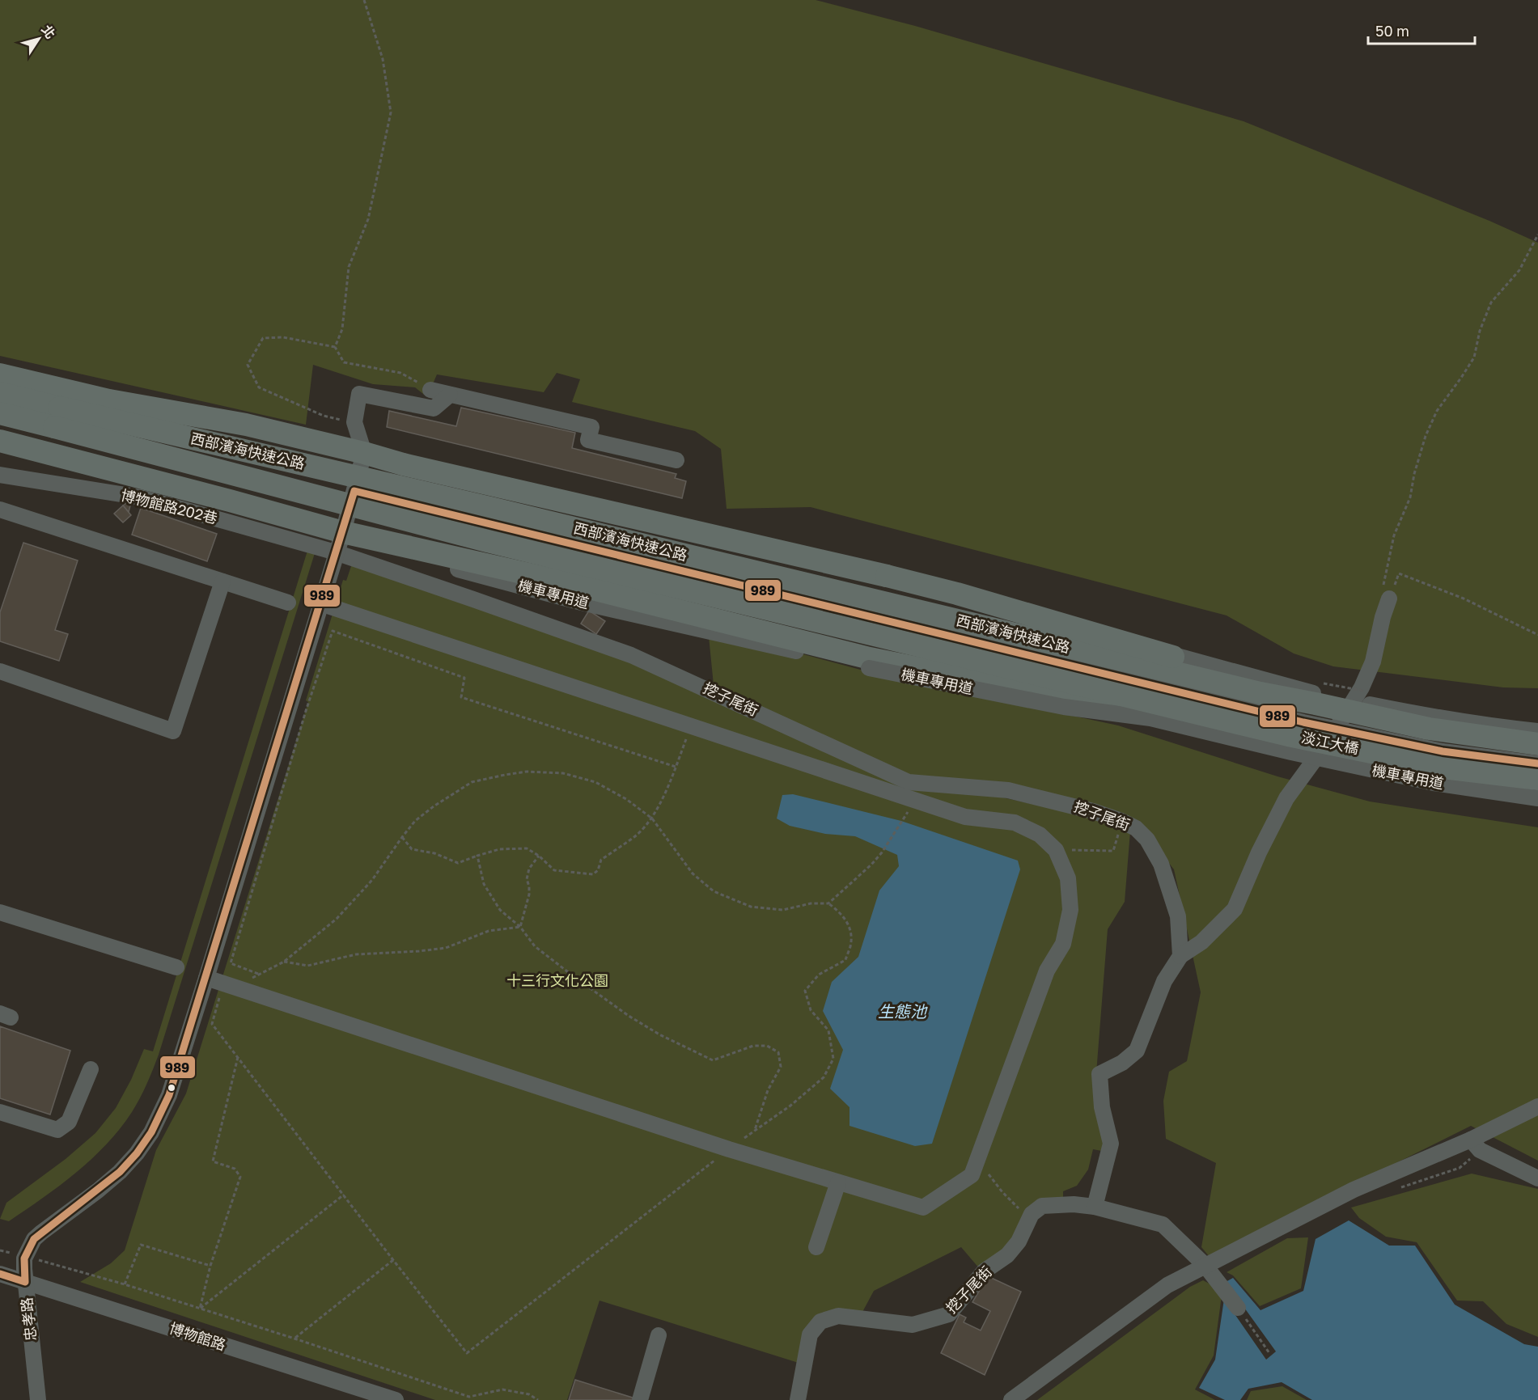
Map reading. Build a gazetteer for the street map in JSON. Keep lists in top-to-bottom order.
{
  "streets": {
    "highway": ["西部濱海快速公路", "淡江大橋"],
    "street": [
      "博物館路202巷",
      "機車專用道",
      "挖子尾街",
      "忠孝路",
      "博物館路"
    ]
  },
  "crossings": [
    ["西部濱海快速公路", "淡江大橋"],
    ["博物館路202巷", "挖子尾街"],
    ["博物館路202巷", "忠孝路"],
    ["挖子尾街", "忠孝路"],
    ["忠孝路", "博物館路"]
  ],
  "water": ["生態池"],
  "parks": ["十三行文化公園"],
  "lines": ["transit line 989"],
  "scale_bar": "50 m",
  "north": "top right"
}
